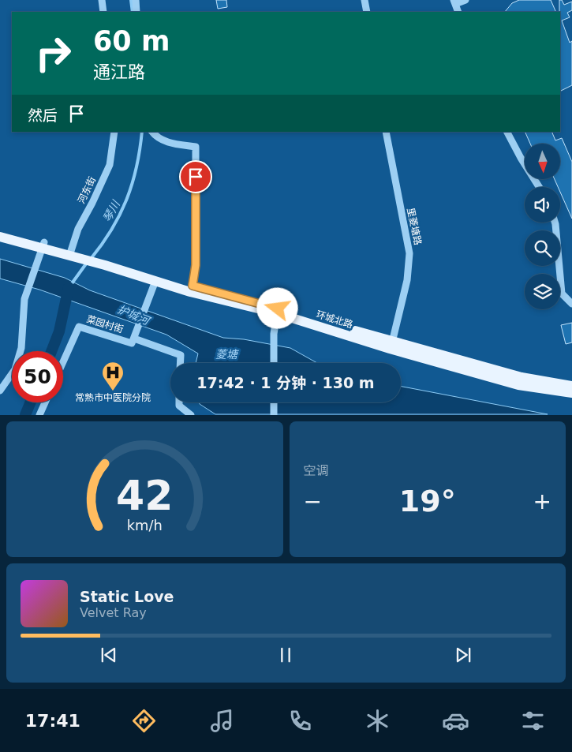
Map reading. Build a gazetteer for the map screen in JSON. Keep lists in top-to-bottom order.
{
  "streets": {
    "main road": ["环城北路"],
    "street": ["河东街", "里菱塘路", "菜园村街"]
  },
  "crossings": [
    ["河东街", "环城北路"],
    ["里菱塘路", "环城北路"]
  ],
  "water": ["琴川", "护城河", "菱塘"],
  "places": {
    "hospital": ["常熟市中医院分院"]
  },
  "north": "bottom",
  "page": {
    "turn": ["60 m", "通江路"],
    "then": "然后",
    "limit": "50",
    "trip": "17:42 · 1 分钟 · 130 m",
    "tile": "空调",
    "heat": ["−", "19°", "+"],
    "song": ["Static Love", "Velvet Ray"],
    "tabs": "17:41",
    "gauge": ["42", "km/h"]
  }
}
